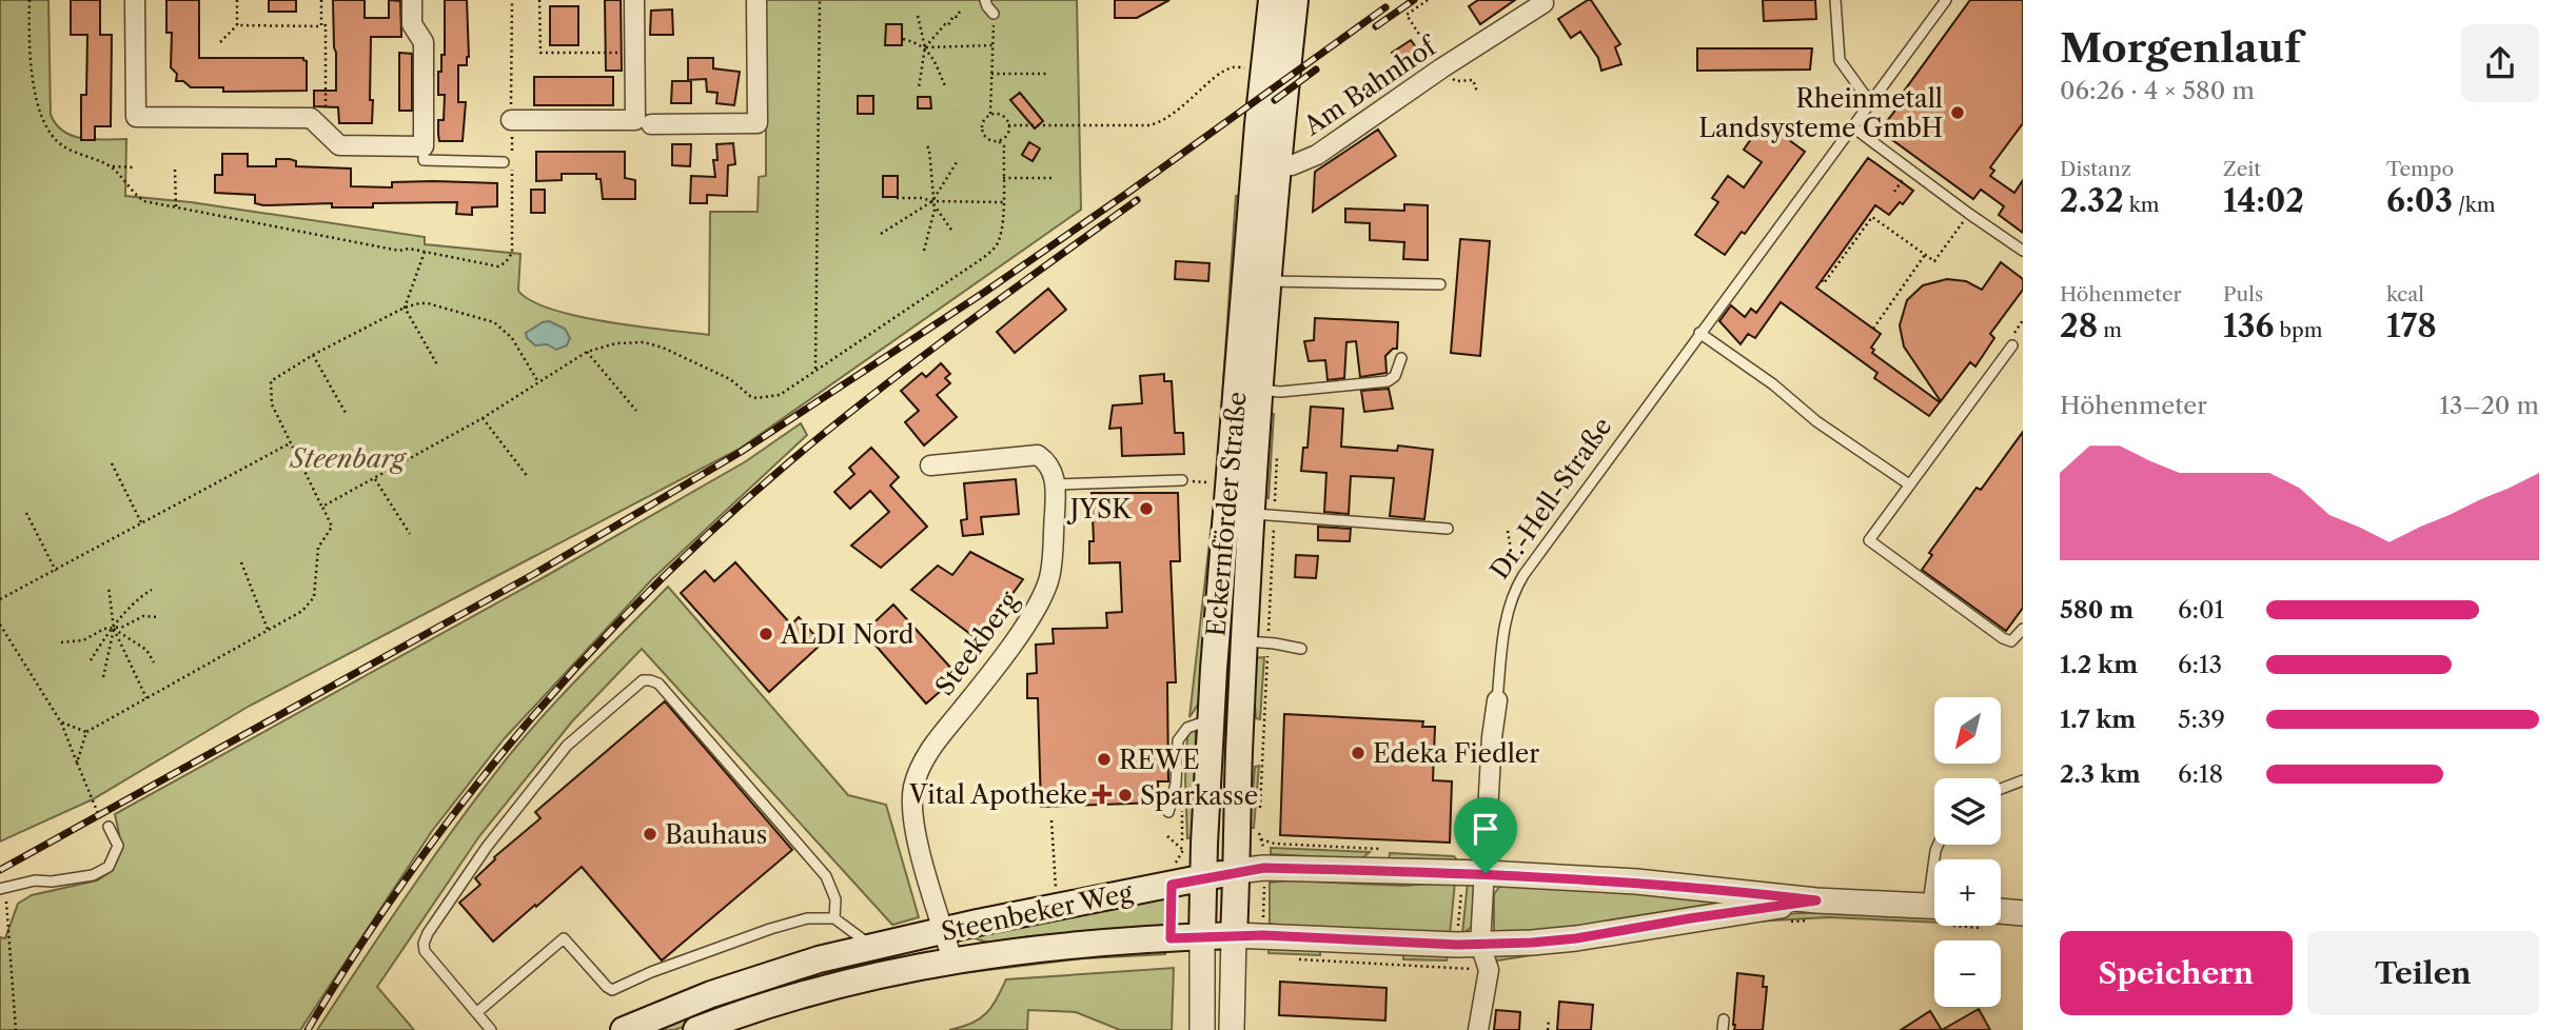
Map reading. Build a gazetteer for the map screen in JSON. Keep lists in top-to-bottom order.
{
  "streets": {
    "main road": ["Eckernförder Straße", "Steenbeker Weg"],
    "street": ["Am Bahnhof", "Dr.-Hell-Straße", "Steekberg"]
  },
  "crossings": [
    ["Am Bahnhof", "Eckernförder Straße"],
    ["Dr.-Hell-Straße", "Steenbeker Weg"],
    ["Eckernförder Straße", "Steenbeker Weg"],
    ["Steekberg", "Steenbeker Weg"]
  ],
  "parks": ["Steenbarg"],
  "places": {
    "other": [
      "Rheinmetall Landsysteme GmbH",
      "JYSK",
      "ALDI Nord",
      "Edeka Fiedler",
      "REWE",
      "Sparkasse",
      "Bauhaus"
    ],
    "health": ["Vital Apotheke"]
  },
  "north": "bottom left",
  "page": {
    "heading": ["Morgenlauf", "06:26 · 4 × 580 m"],
    "stats": [
      ["Distanz", "2.32 km"],
      ["Zeit", "14:02"],
      ["Tempo", "6:03 /km"],
      ["Höhenmeter", "28 m"],
      ["Puls", "136 bpm"],
      ["kcal", "178"]
    ],
    "chart": ["Höhenmeter", "13–20 m"],
    "list": [
      {
        "name": "580 m",
        "note": "6:01"
      },
      {
        "name": "1.2 km",
        "note": "6:13"
      },
      {
        "name": "1.7 km",
        "note": "5:39"
      },
      {
        "name": "2.3 km",
        "note": "6:18"
      }
    ],
    "map_buttons": ["+", "−"],
    "buttons": ["Speichern", "Teilen"]
  }
}
